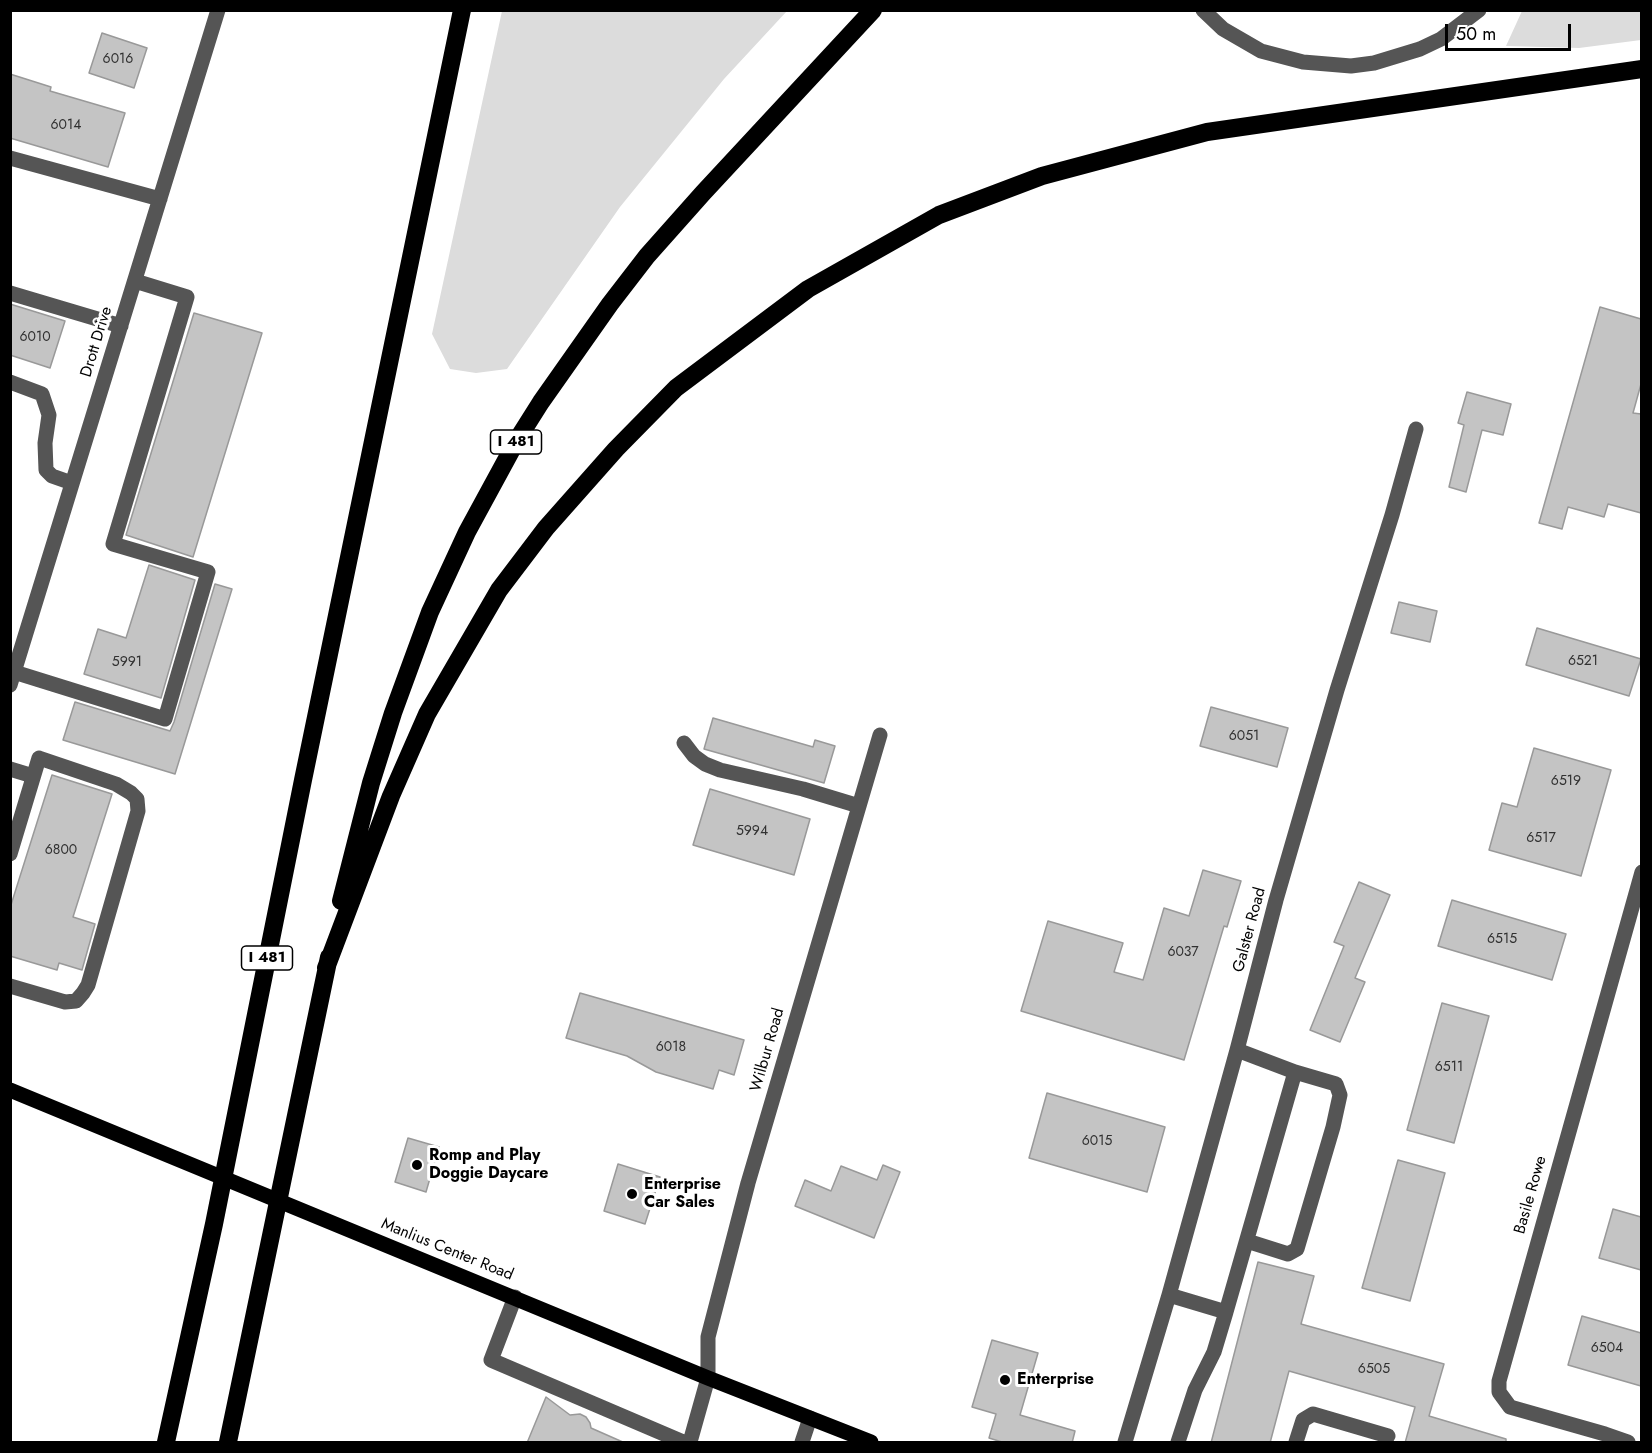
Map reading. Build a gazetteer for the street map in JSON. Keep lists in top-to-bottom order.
{
  "streets": {
    "highway": ["I 481"],
    "main road": ["Manlius Center Road"],
    "street": [
      "Drott Drive",
      "Galster Road",
      "Wilbur Road",
      "Basile Rowe"
    ]
  },
  "crossings": [
    ["Wilbur Road", "Manlius Center Road"]
  ],
  "places": ["Romp and Play Doggie Daycare", "Enterprise Car Sales", "Enterprise"],
  "house_numbers": [
    "6016",
    "6014",
    "6010",
    "6521",
    "5991",
    "6051",
    "6519",
    "5994",
    "6517",
    "6800",
    "6515",
    "6037",
    "6018",
    "6511",
    "6015",
    "6504",
    "6505"
  ],
  "scale_bar": "50 m"
}
